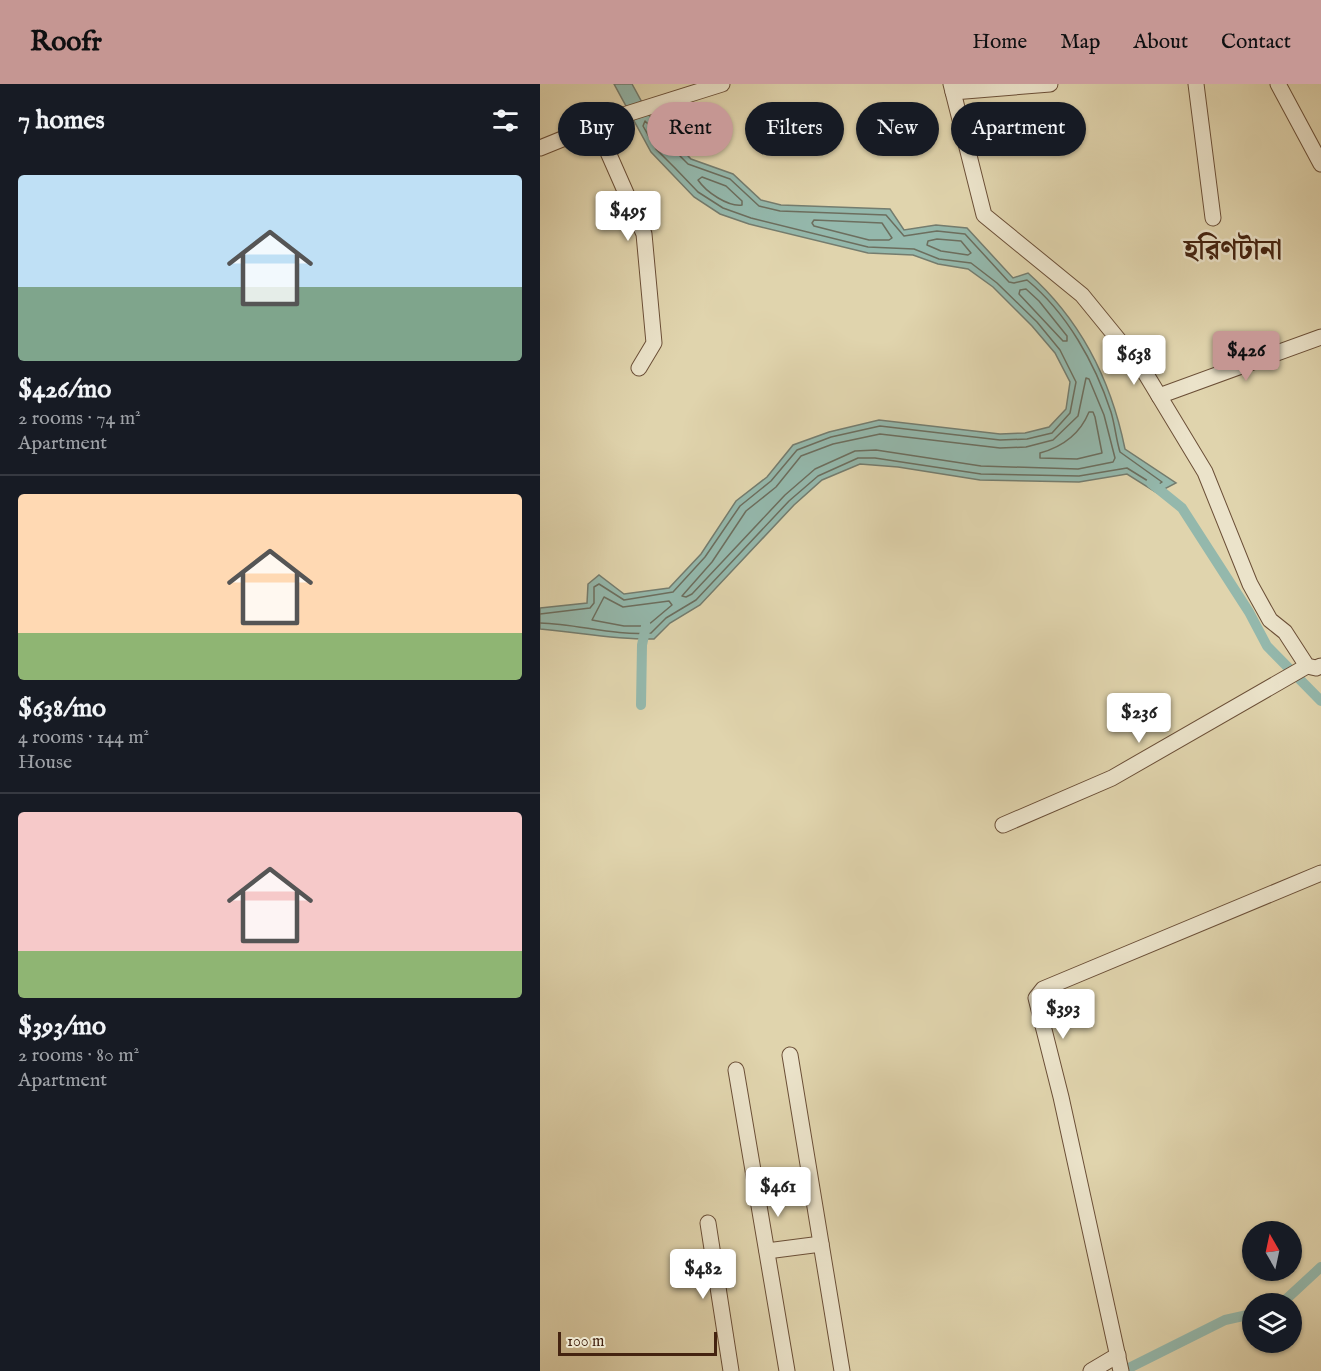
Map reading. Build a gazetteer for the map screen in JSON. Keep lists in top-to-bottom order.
{
  "districts": ["হরিণটানা"],
  "scale_bar": "100 m",
  "north": "top",
  "page": {
    "header": "Roofr",
    "nav": [
      "Home",
      "Map",
      "About",
      "Contact"
    ],
    "heading": "7 homes",
    "chip": [
      "Buy",
      "Rent",
      "Filters",
      "New",
      "Apartment"
    ],
    "list": [
      {
        "name": "$426/mo",
        "note": "2 rooms · 74 m² · Apartment"
      },
      {
        "name": "$638/mo",
        "note": "4 rooms · 144 m² · House"
      },
      {
        "name": "$393/mo",
        "note": "2 rooms · 80 m² · Apartment"
      }
    ],
    "price": [
      "$495",
      "$426",
      "$638",
      "$236",
      "$393",
      "$461",
      "$482"
    ],
    "scale": "100 m"
  }
}
